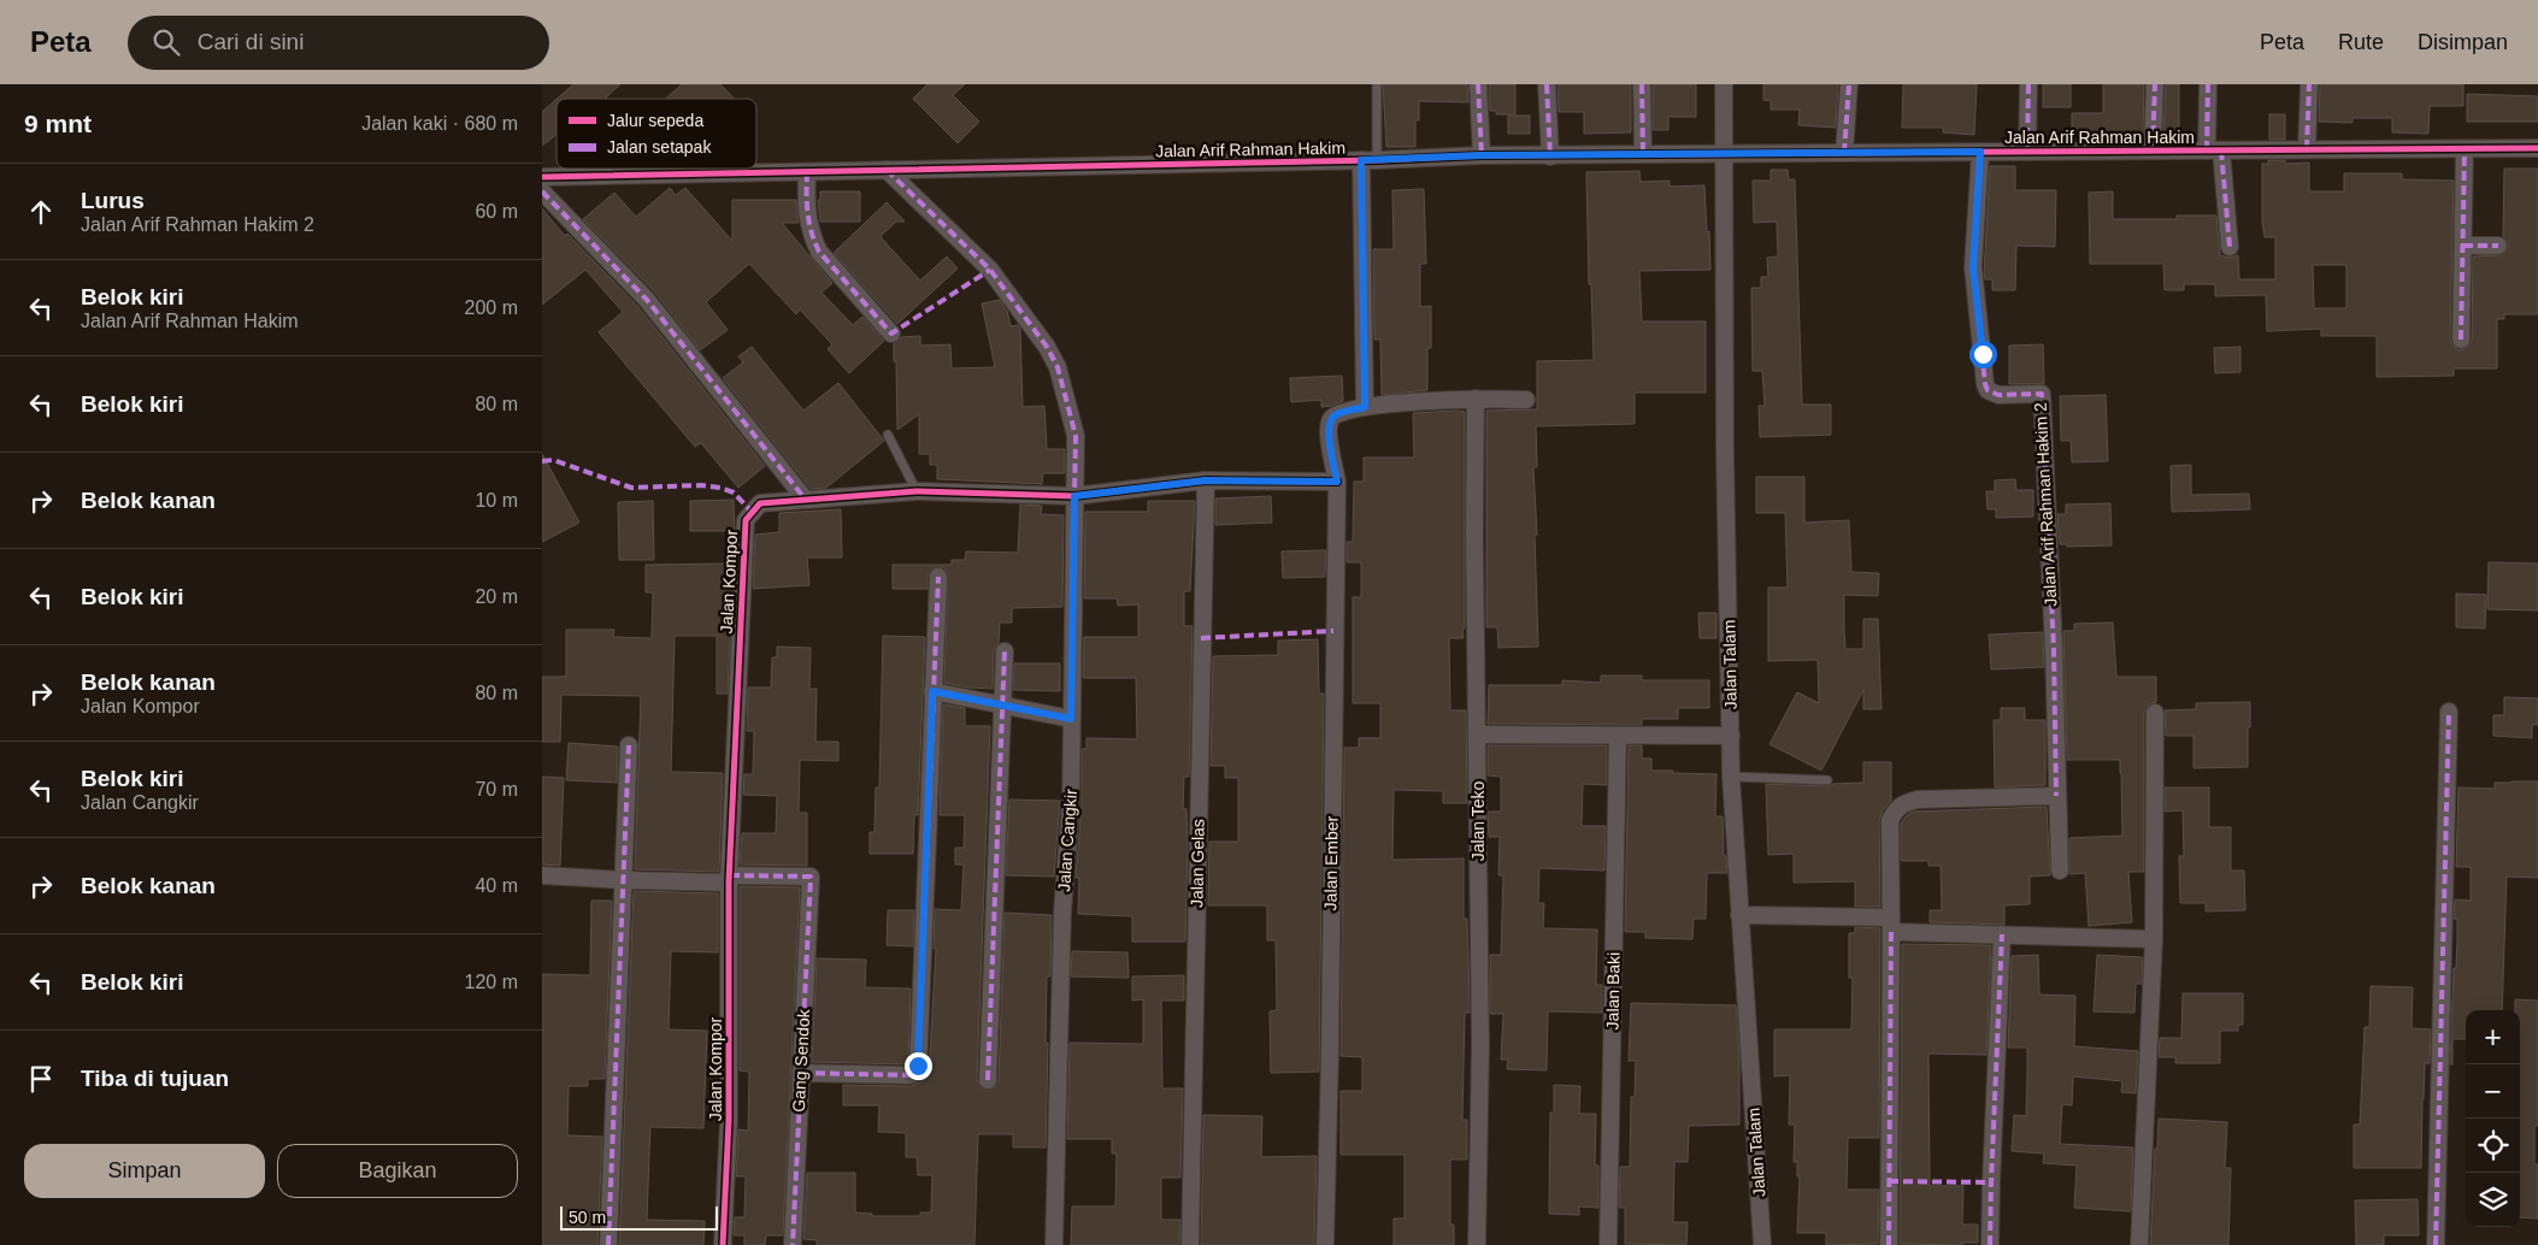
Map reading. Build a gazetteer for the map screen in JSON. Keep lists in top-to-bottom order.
{
  "streets": {
    "street": [
      "Jalan Arif Rahman Hakim",
      "Jalan Arif Rahman Hakim 2",
      "Jalan Kompor",
      "Jalan Talam",
      "Jalan Teko",
      "Jalan Cangkir",
      "Jalan Gelas",
      "Jalan Ember",
      "Jalan Baki",
      "Gang Sendok"
    ]
  },
  "crossings": [
    ["Jalan Arif Rahman Hakim", "Jalan Arif Rahman Hakim 2"],
    ["Jalan Arif Rahman Hakim", "Jalan Talam"],
    ["Jalan Arif Rahman Hakim", "Jalan Cangkir"],
    ["Jalan Kompor", "Jalan Cangkir"],
    ["Jalan Kompor", "Jalan Gelas"],
    ["Jalan Kompor", "Jalan Ember"],
    ["Jalan Kompor", "Gang Sendok"],
    ["Jalan Teko", "Jalan Ember"]
  ],
  "legend": ["Jalur sepeda", "Jalan setapak"],
  "scale_bar": "50 m",
  "page": {
    "header": "Peta",
    "search": "Cari di sini",
    "nav": ["Peta", "Rute", "Disimpan"],
    "heading": ["9 mnt", "Jalan kaki · 680 m"],
    "list": [
      ["Lurus", "Jalan Arif Rahman Hakim 2", "60 m"],
      ["Belok kiri", "Jalan Arif Rahman Hakim", "200 m"],
      ["Belok kiri", "80 m"],
      ["Belok kanan", "10 m"],
      ["Belok kiri", "20 m"],
      ["Belok kanan", "Jalan Kompor", "80 m"],
      ["Belok kiri", "Jalan Cangkir", "70 m"],
      ["Belok kanan", "40 m"],
      ["Belok kiri", "120 m"],
      "Tiba di tujuan"
    ],
    "map_buttons": ["+", "−"],
    "buttons": ["Simpan", "Bagikan"],
    "scale": "50 m"
  }
}
